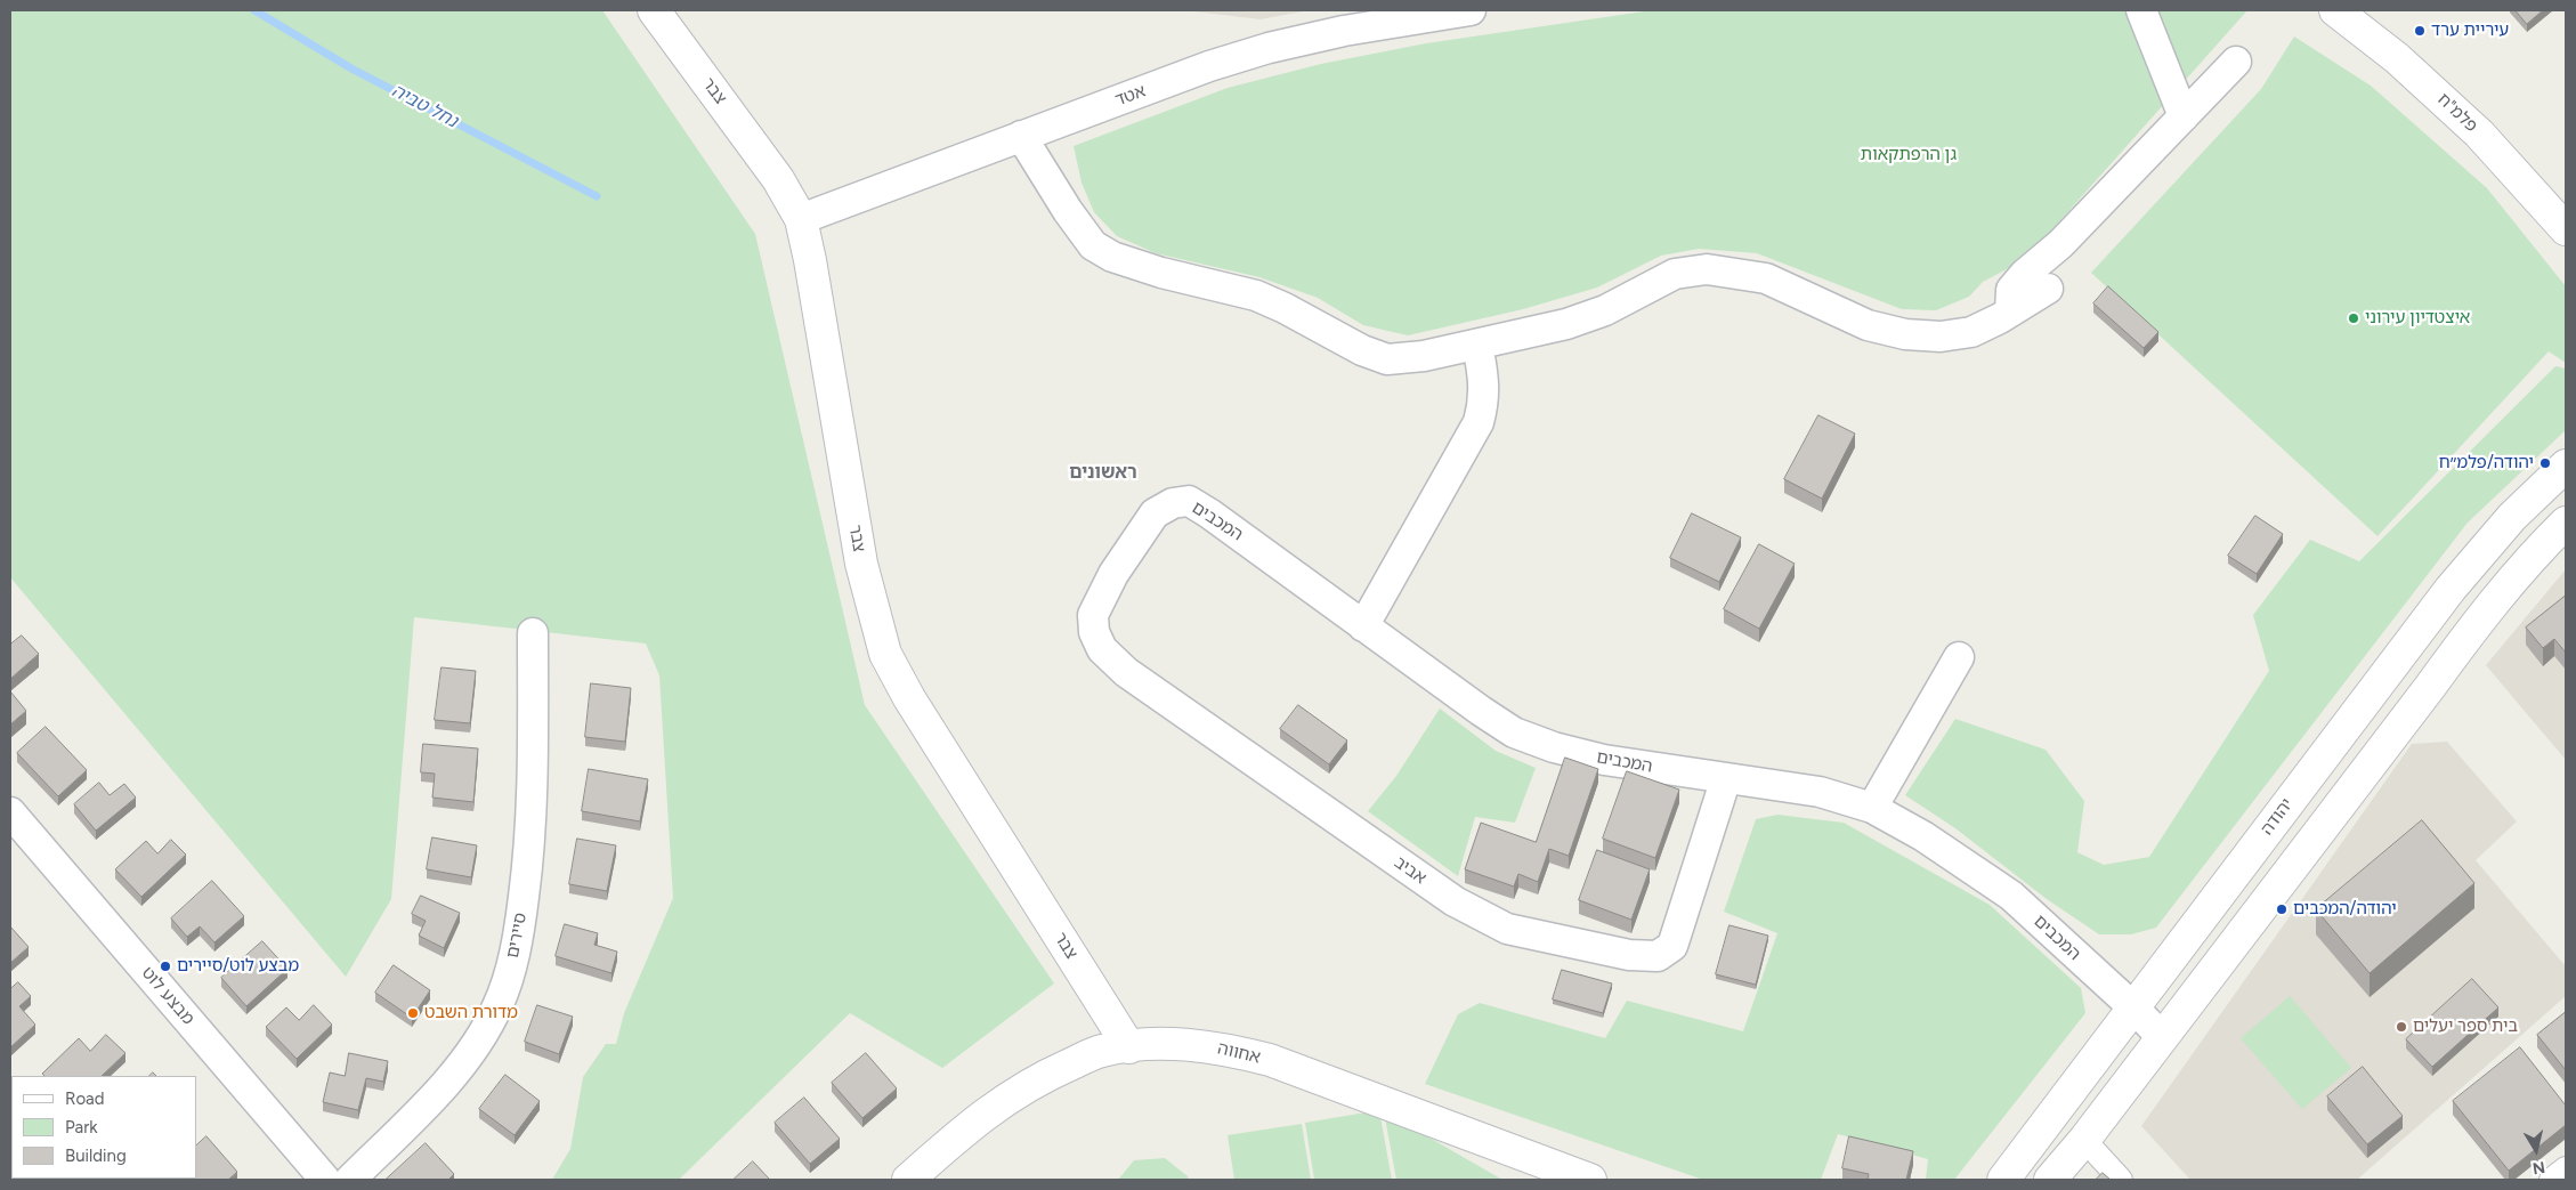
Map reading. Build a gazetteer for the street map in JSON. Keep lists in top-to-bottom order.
{
  "streets": {
    "street": [
      "צבר",
      "אטד",
      "פלמ\"ח",
      "המכבים",
      "יהודה",
      "אביב",
      "סיירים",
      "מבצע לוט",
      "אחווה"
    ]
  },
  "crossings": [
    ["צבר", "אטד"],
    ["צבר", "אחווה"],
    ["המכבים", "יהודה"],
    ["המכבים", "אביב"]
  ],
  "districts": ["ראשונים"],
  "water": ["נחל טביה"],
  "parks": ["גן הרפתקאות"],
  "places": [
    "עיריית ערד",
    "איצטדיון עירוני",
    "יהודה/פלמ״ח",
    "יהודה/המכבים",
    "מבצע לוט/סיירים",
    "מדורת השבט",
    "בית ספר יעלים"
  ],
  "legend": ["Road", "Park", "Building"],
  "north": "bottom"
}
